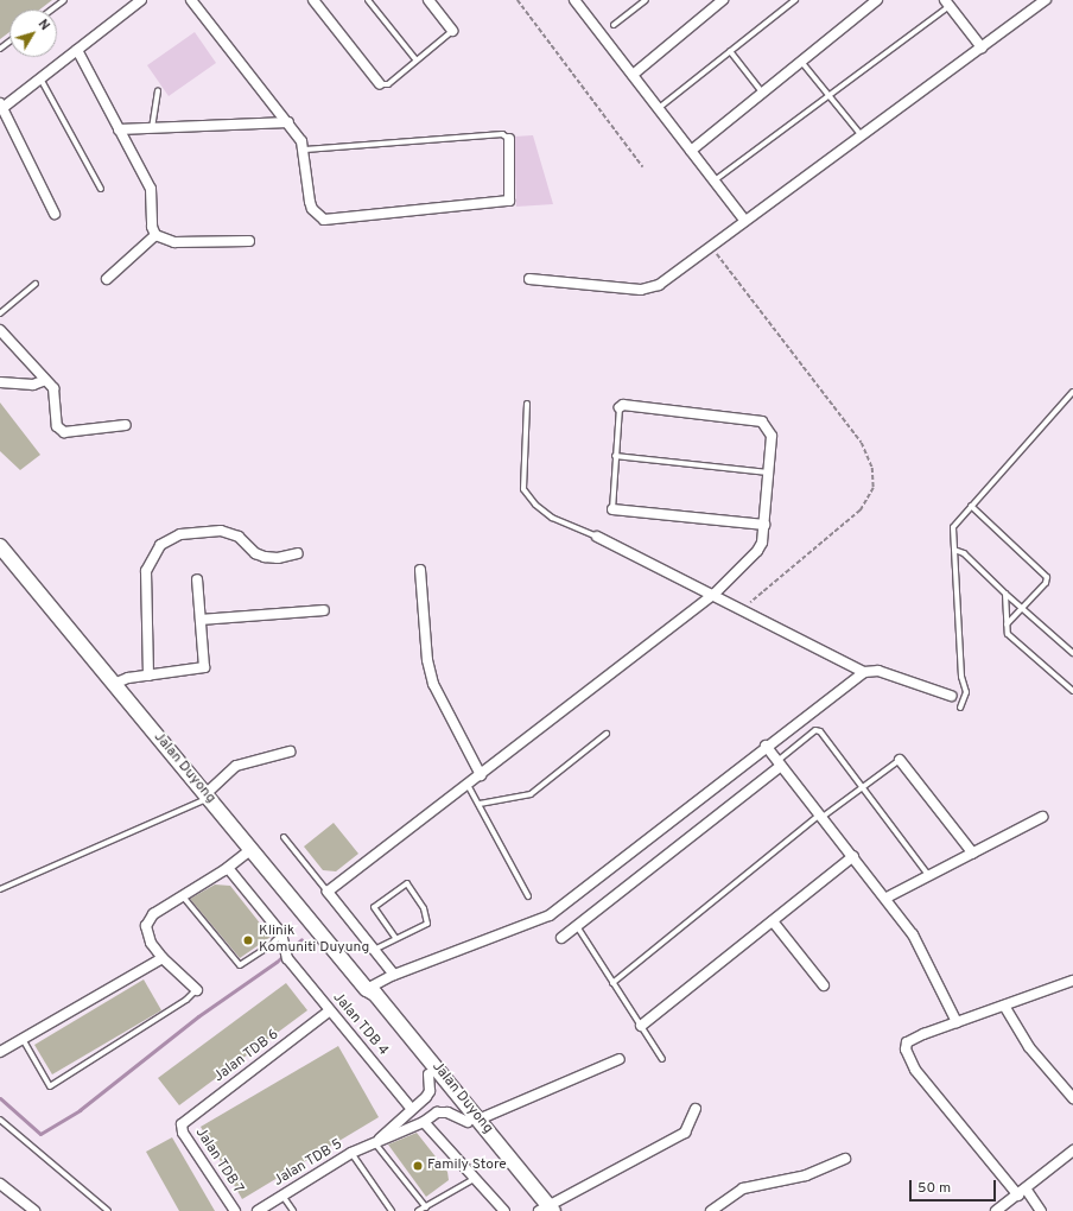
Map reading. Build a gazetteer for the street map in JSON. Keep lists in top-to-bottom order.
{
  "streets": {
    "main road": ["Jalan Duyong"],
    "street": [
      "Jalan TDB 4",
      "Jalan TDB 6",
      "Jalan TDB 7",
      "Jalan TDB 5"
    ]
  },
  "crossings": [
    ["Jalan Duyong", "Jalan TDB 5"],
    ["Jalan TDB 4", "Jalan TDB 6"],
    ["Jalan TDB 6", "Jalan TDB 7"]
  ],
  "places": ["Klinik Komuniti Duyung", "Family Store"],
  "scale_bar": "50 m",
  "north": "top right"
}
